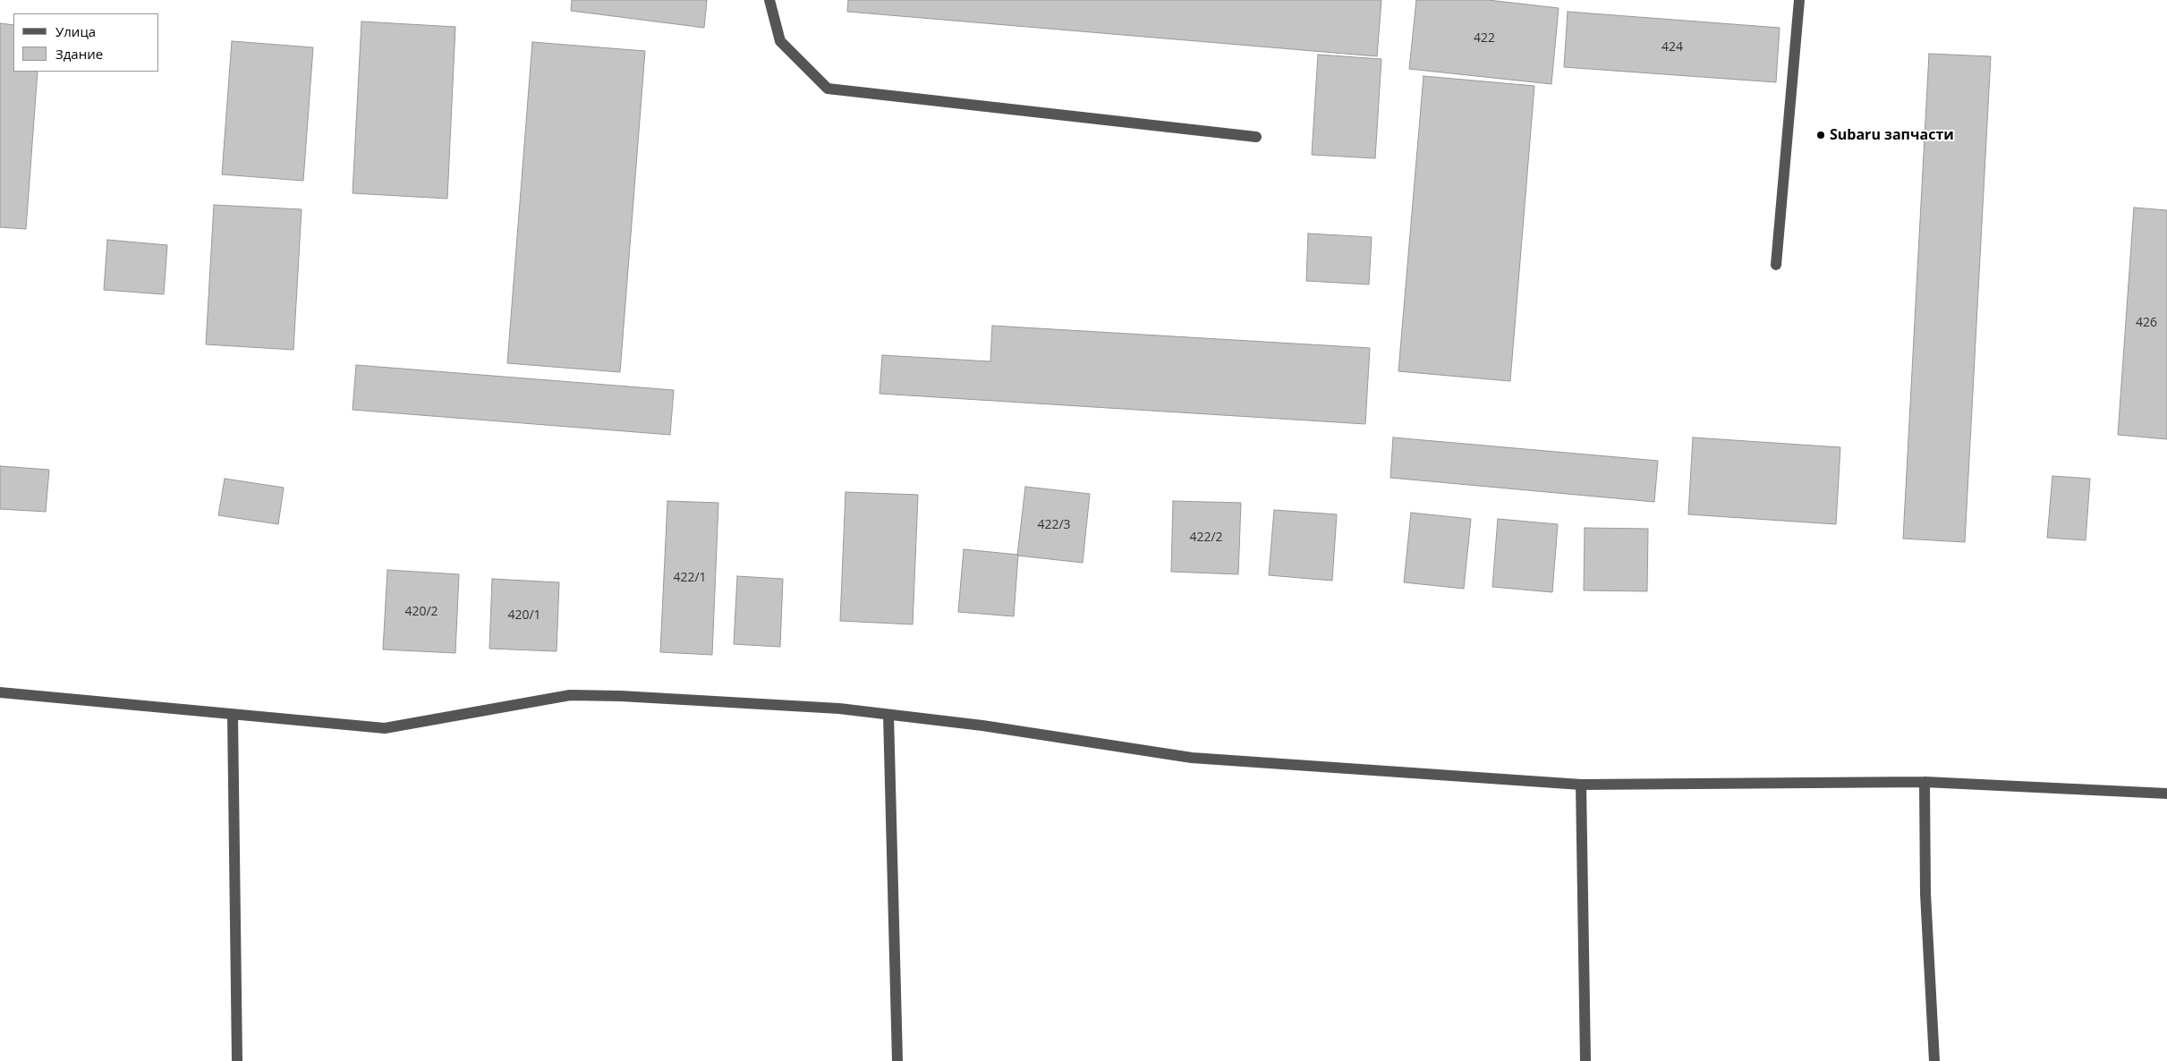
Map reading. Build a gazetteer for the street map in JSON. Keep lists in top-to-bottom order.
{
  "places": ["Subaru запчасти"],
  "house_numbers": [
    "422",
    "424",
    "426",
    "422/3",
    "422/2",
    "422/1",
    "420/2",
    "420/1"
  ],
  "legend": ["Улица", "Здание"]
}
